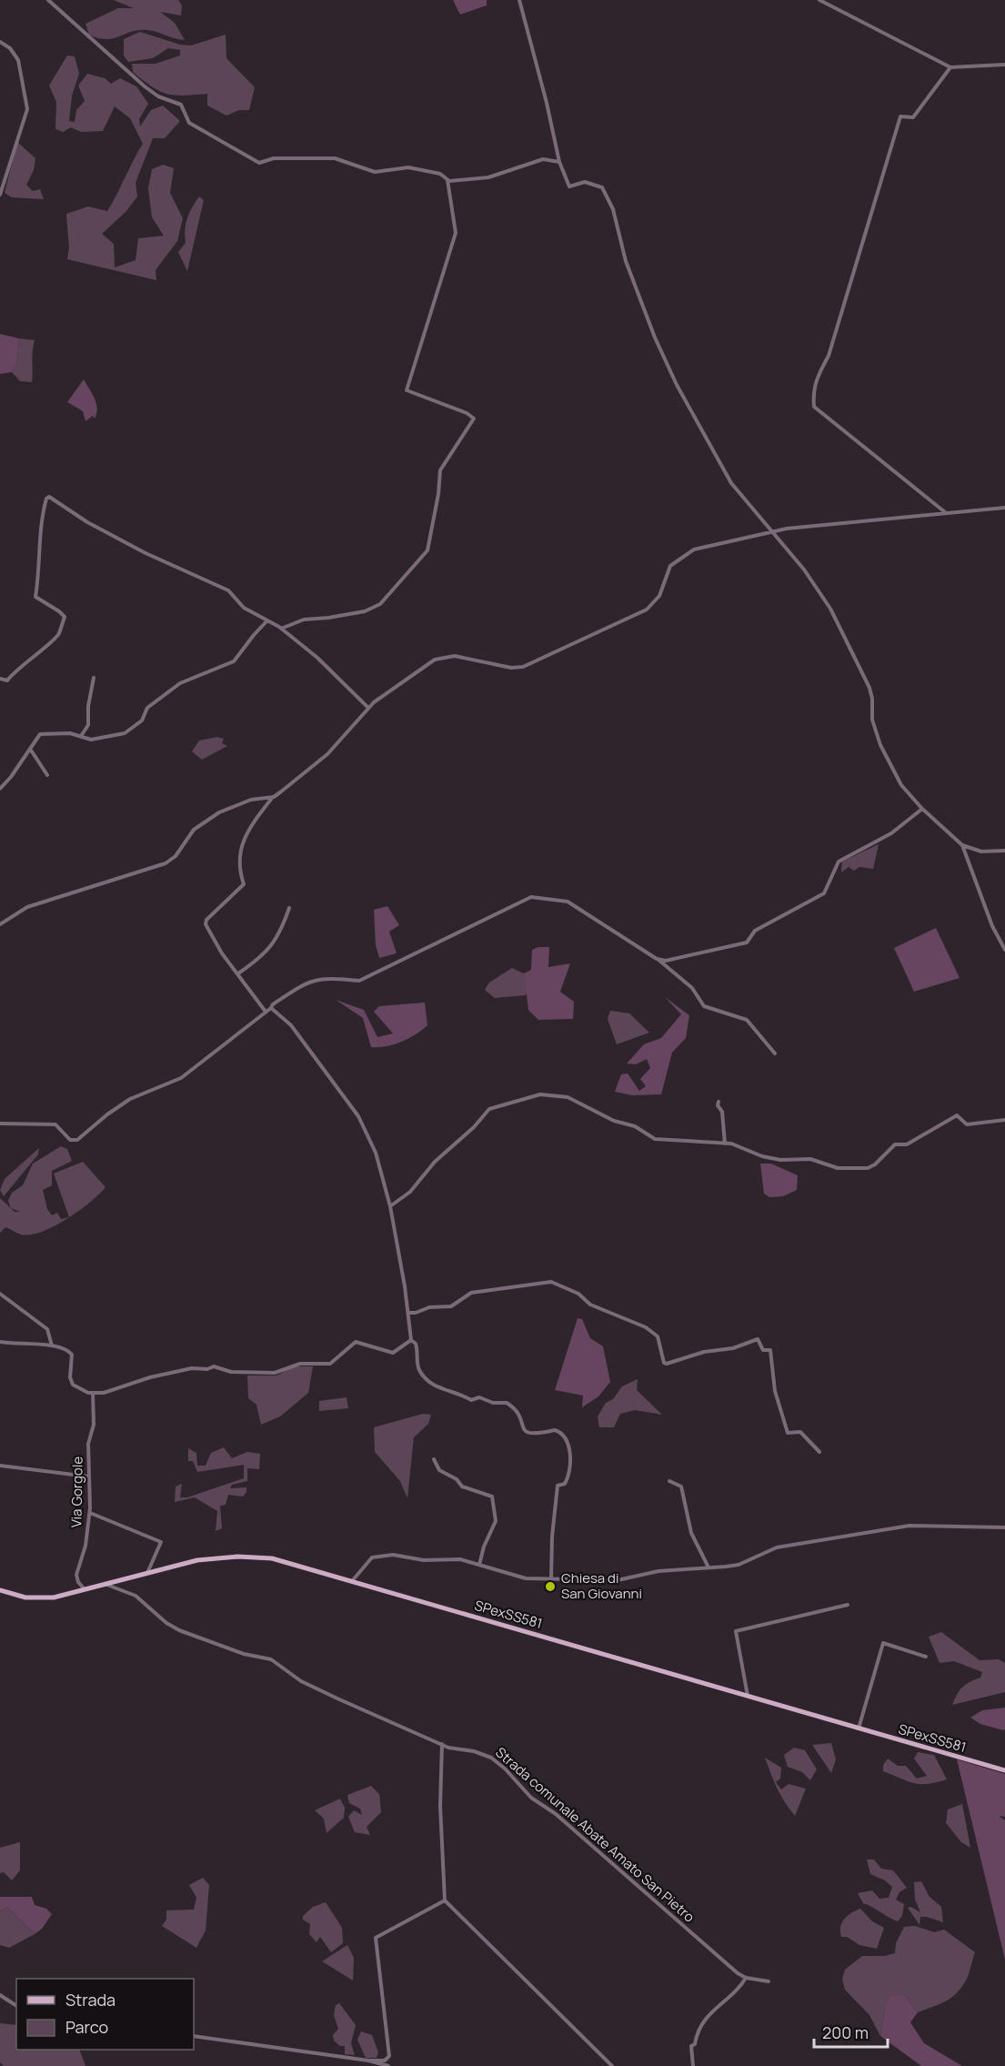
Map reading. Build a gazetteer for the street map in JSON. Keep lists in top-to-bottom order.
{
  "streets": {
    "main road": ["SPexSS581"],
    "street": ["Via Gorgole", "Strada comunale Abate Amato San Pietro"]
  },
  "crossings": [
    ["Via Gorgole", "SPexSS581"],
    ["SPexSS581", "Strada comunale Abate Amato San Pietro"]
  ],
  "places": ["Chiesa di San Giovanni"],
  "legend": ["Strada", "Parco"],
  "scale_bar": "200 m"
}
